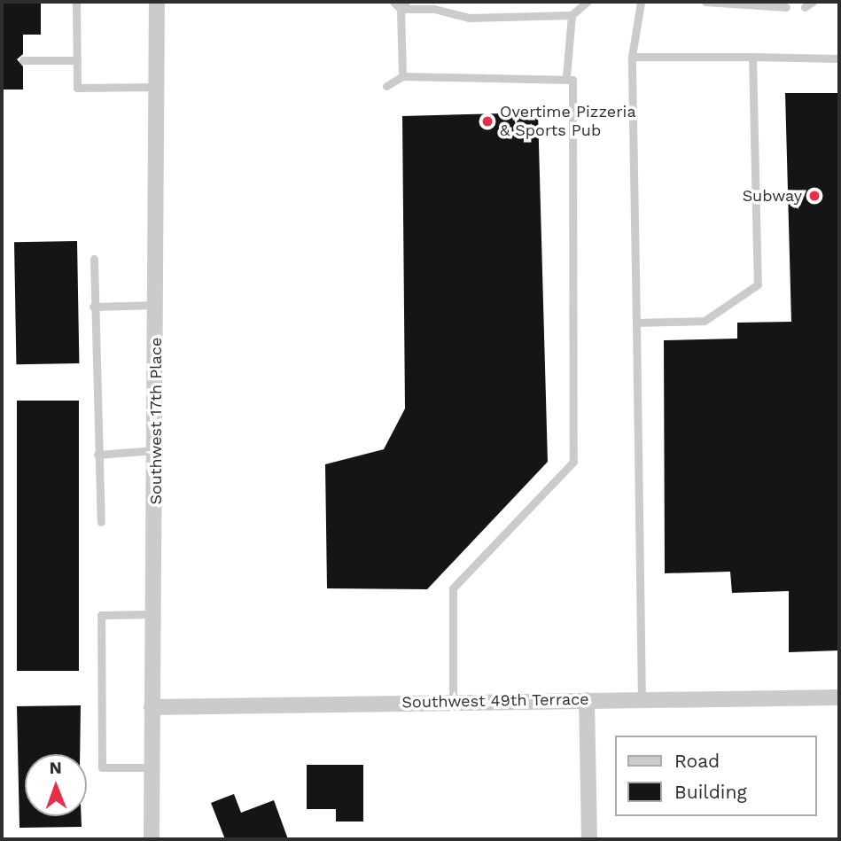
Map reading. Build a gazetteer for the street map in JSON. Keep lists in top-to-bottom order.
{
  "streets": {
    "street": ["Southwest 17th Place", "Southwest 49th Terrace"]
  },
  "crossings": [
    ["Southwest 17th Place", "Southwest 49th Terrace"]
  ],
  "places": ["Overtime Pizzeria & Sports Pub", "Subway"],
  "legend": ["Road", "Building"],
  "north": "top"
}
